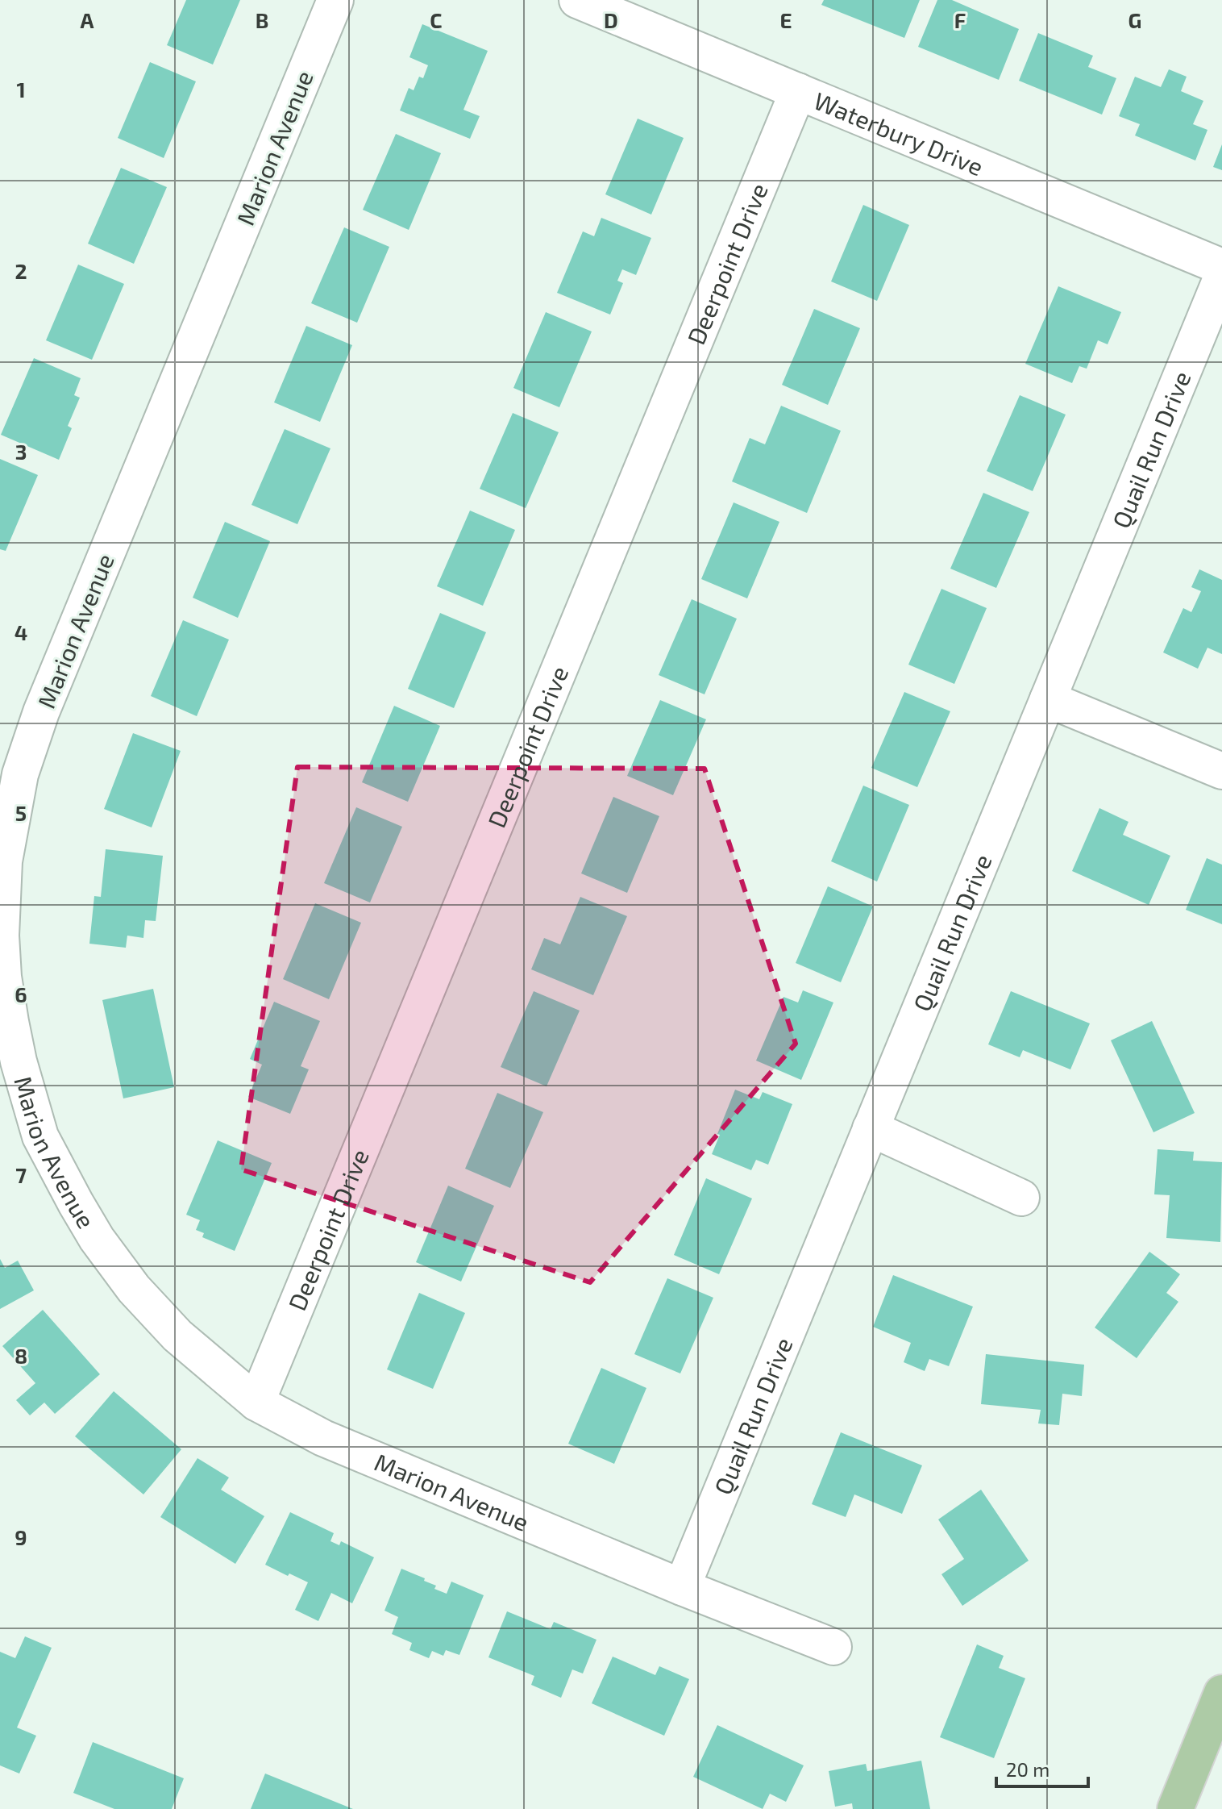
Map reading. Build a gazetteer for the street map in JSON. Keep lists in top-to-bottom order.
{
  "streets": {
    "street": [
      "Waterbury Drive",
      "Marion Avenue",
      "Deerpoint Drive",
      "Quail Run Drive"
    ]
  },
  "crossings": [
    ["Waterbury Drive", "Deerpoint Drive"],
    ["Marion Avenue", "Deerpoint Drive"],
    ["Marion Avenue", "Quail Run Drive"]
  ],
  "scale_bar": "20 m",
  "grid": {
    "columns": [
      "A",
      "B",
      "C",
      "D",
      "E",
      "F",
      "G"
    ],
    "rows": [
      "1",
      "2",
      "3",
      "4",
      "5",
      "6",
      "7",
      "8",
      "9"
    ]
  }
}
